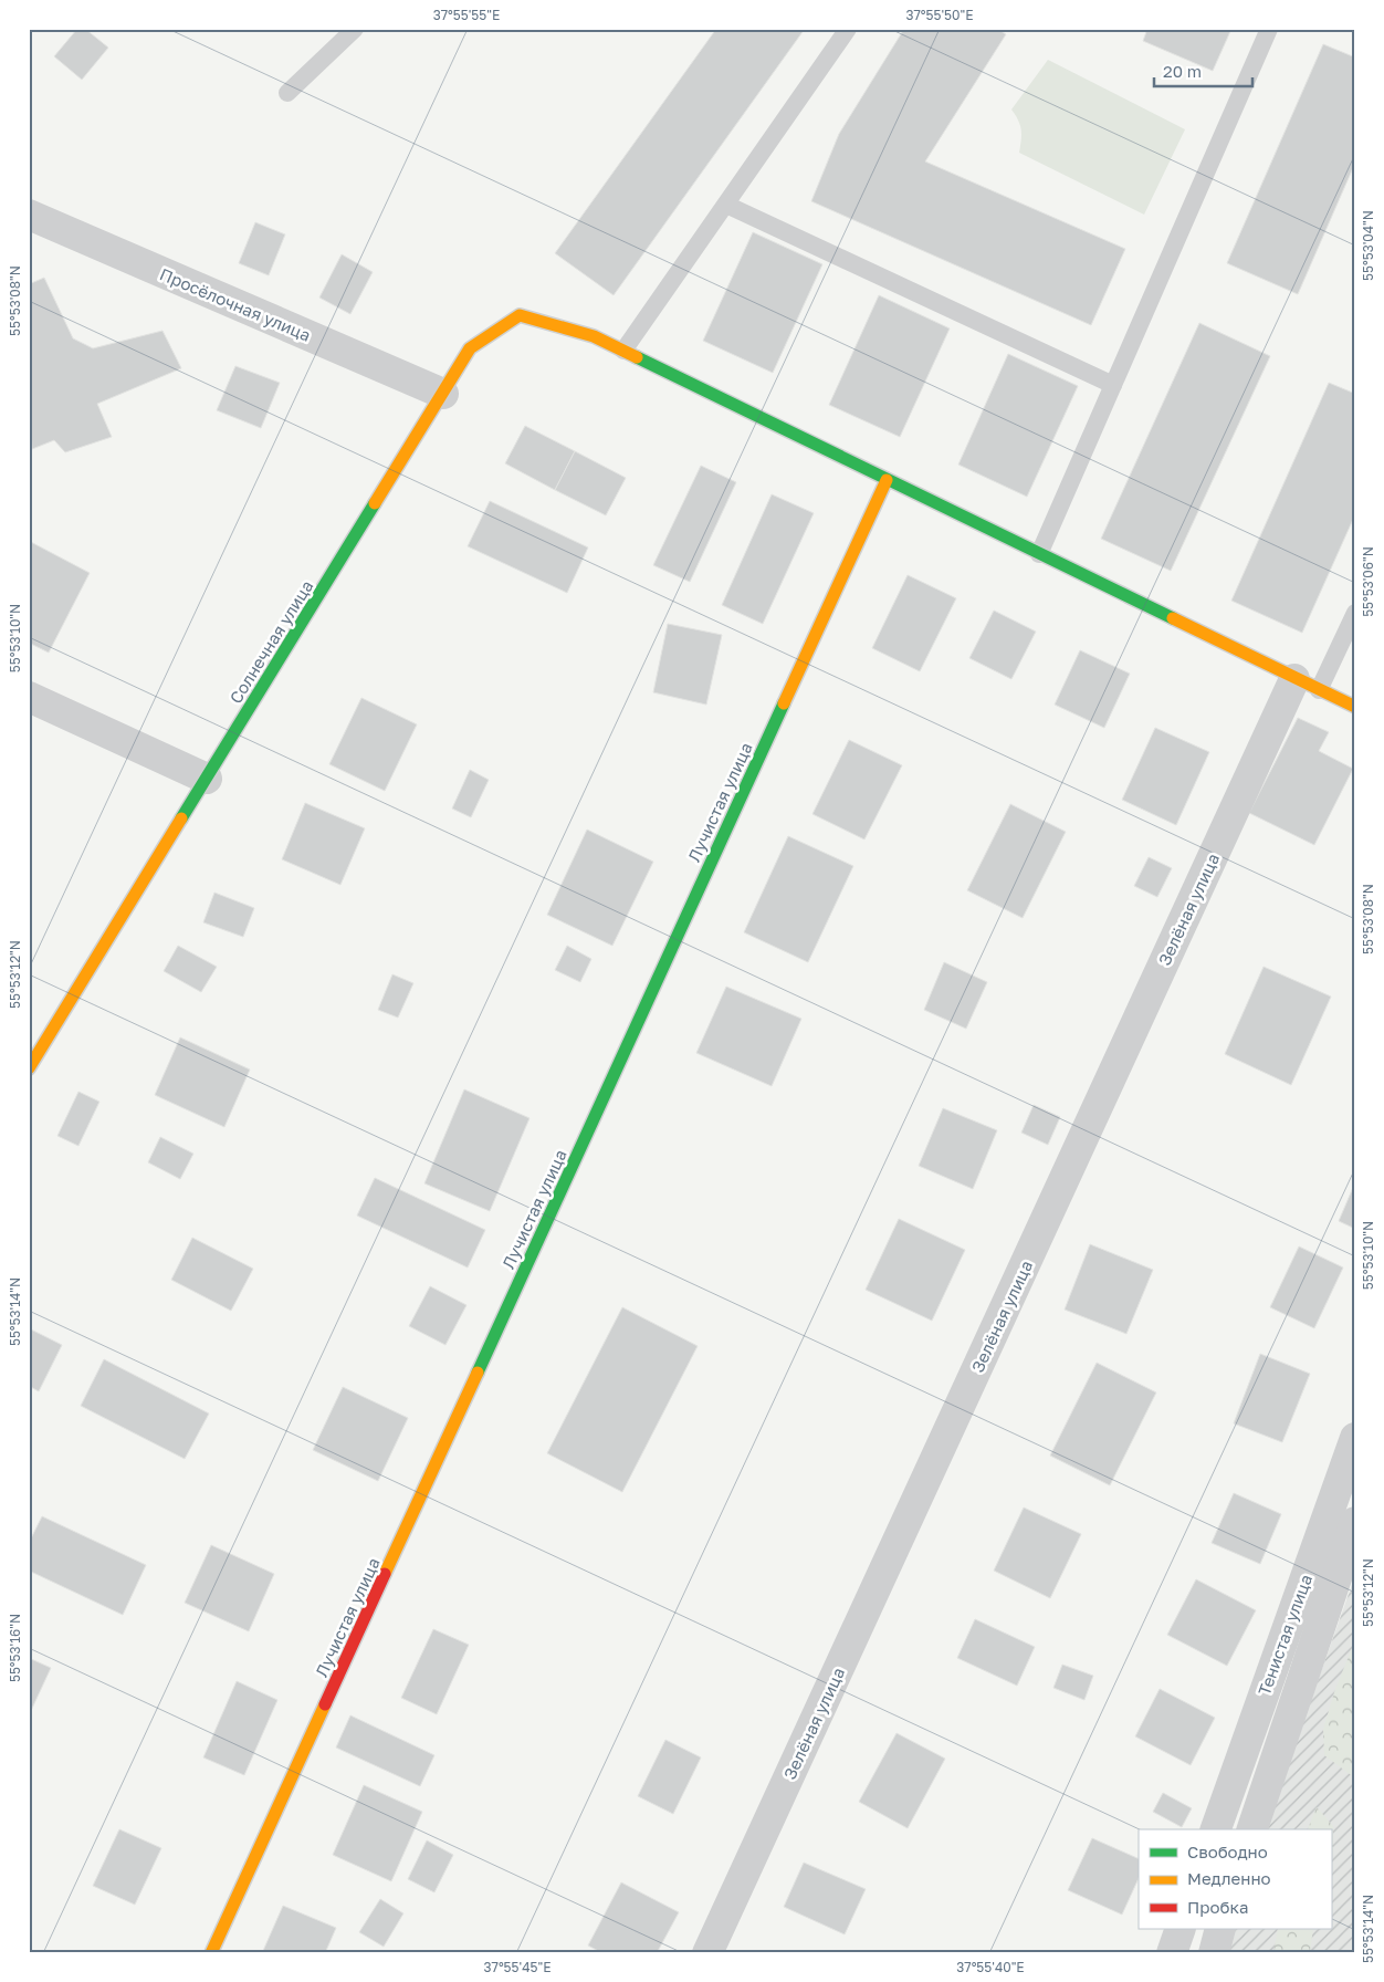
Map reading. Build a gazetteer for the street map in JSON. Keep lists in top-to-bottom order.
{
  "streets": {
    "street": [
      "Просёлочная улица",
      "Солнечная улица",
      "Лучистая улица",
      "Зелёная улица",
      "Тенистая улица"
    ]
  },
  "crossings": [
    ["Просёлочная улица", "Солнечная улица"],
    ["Солнечная улица", "Лучистая улица"],
    ["Солнечная улица", "Зелёная улица"]
  ],
  "legend": ["Свободно", "Медленно", "Пробка"],
  "scale_bar": "20 m",
  "coordinates": [
    "37°55'55\"E",
    "37°55'50\"E",
    "55°53'04\"N",
    "55°53'08\"N",
    "55°53'06\"N",
    "55°53'10\"N",
    "55°53'12\"N",
    "55°53'14\"N",
    "55°53'16\"N",
    "37°55'45\"E",
    "37°55'40\"E"
  ]
}
